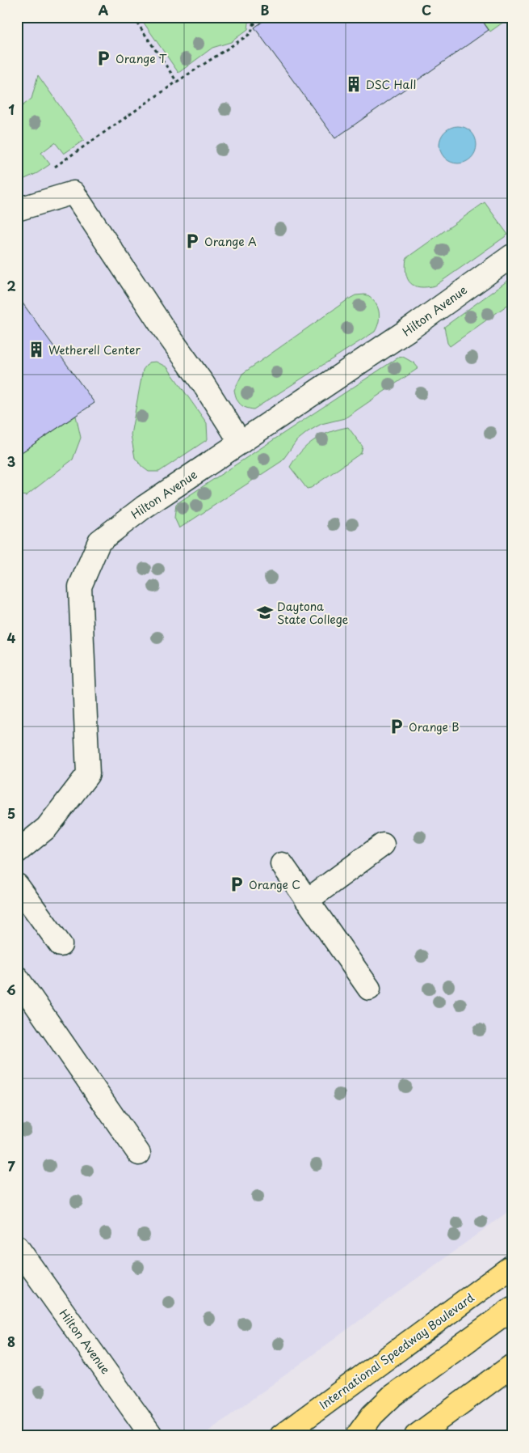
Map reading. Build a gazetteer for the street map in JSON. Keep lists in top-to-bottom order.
{
  "streets": {
    "main road": ["International Speedway Boulevard"],
    "street": ["Hilton Avenue"]
  },
  "places": {
    "parking": [
      "Orange T",
      "Orange A",
      "Orange B",
      "Orange C"
    ],
    "building": ["DSC Hall", "Wetherell Center"],
    "school or university": ["Daytona State College"]
  },
  "grid": {
    "columns": ["A", "B", "C"],
    "rows": [
      "1",
      "2",
      "3",
      "4",
      "5",
      "6",
      "7",
      "8"
    ]
  }
}
